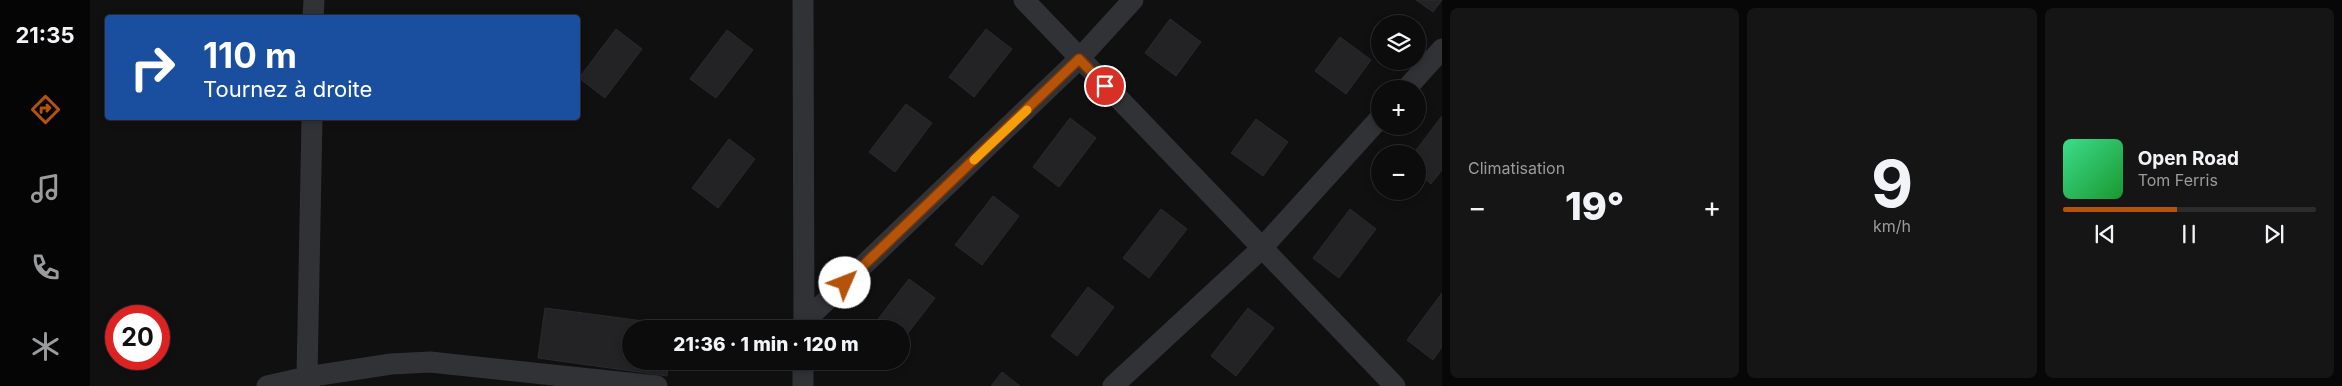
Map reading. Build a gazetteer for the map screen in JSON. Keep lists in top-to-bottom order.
{
  "page": {
    "tabs": "21:35",
    "tile": [
      "Climatisation",
      ["9", "km/h"]
    ],
    "map_buttons": ["+", "−"],
    "turn": ["110 m", "Tournez à droite"],
    "song": ["Open Road", "Tom Ferris"],
    "heat": ["−", "19°", "+"],
    "limit": "20",
    "trip": "21:36 · 1 min · 120 m"
  }
}
